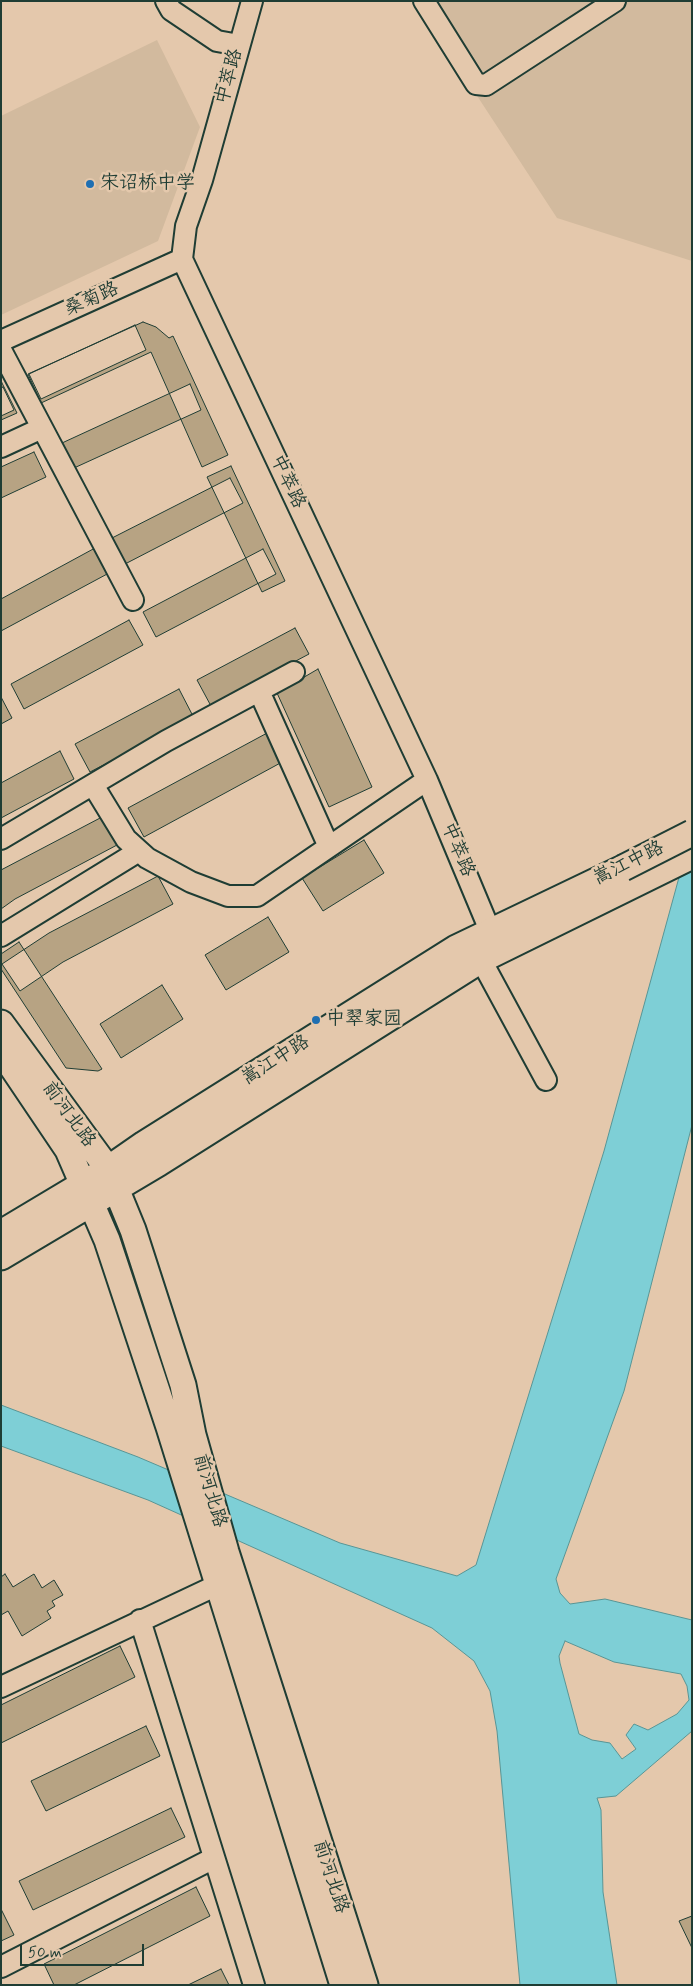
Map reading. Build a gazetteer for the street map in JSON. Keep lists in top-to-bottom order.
{
  "streets": {
    "main road": ["嵩江中路", "前河北路"],
    "street": ["中萃路", "桑菊路"]
  },
  "crossings": [
    ["中萃路", "桑菊路"],
    ["中萃路", "嵩江中路"],
    ["嵩江中路", "前河北路"]
  ],
  "places": ["宋诏桥中学", "中翠家园"],
  "scale_bar": "50 m"
}
